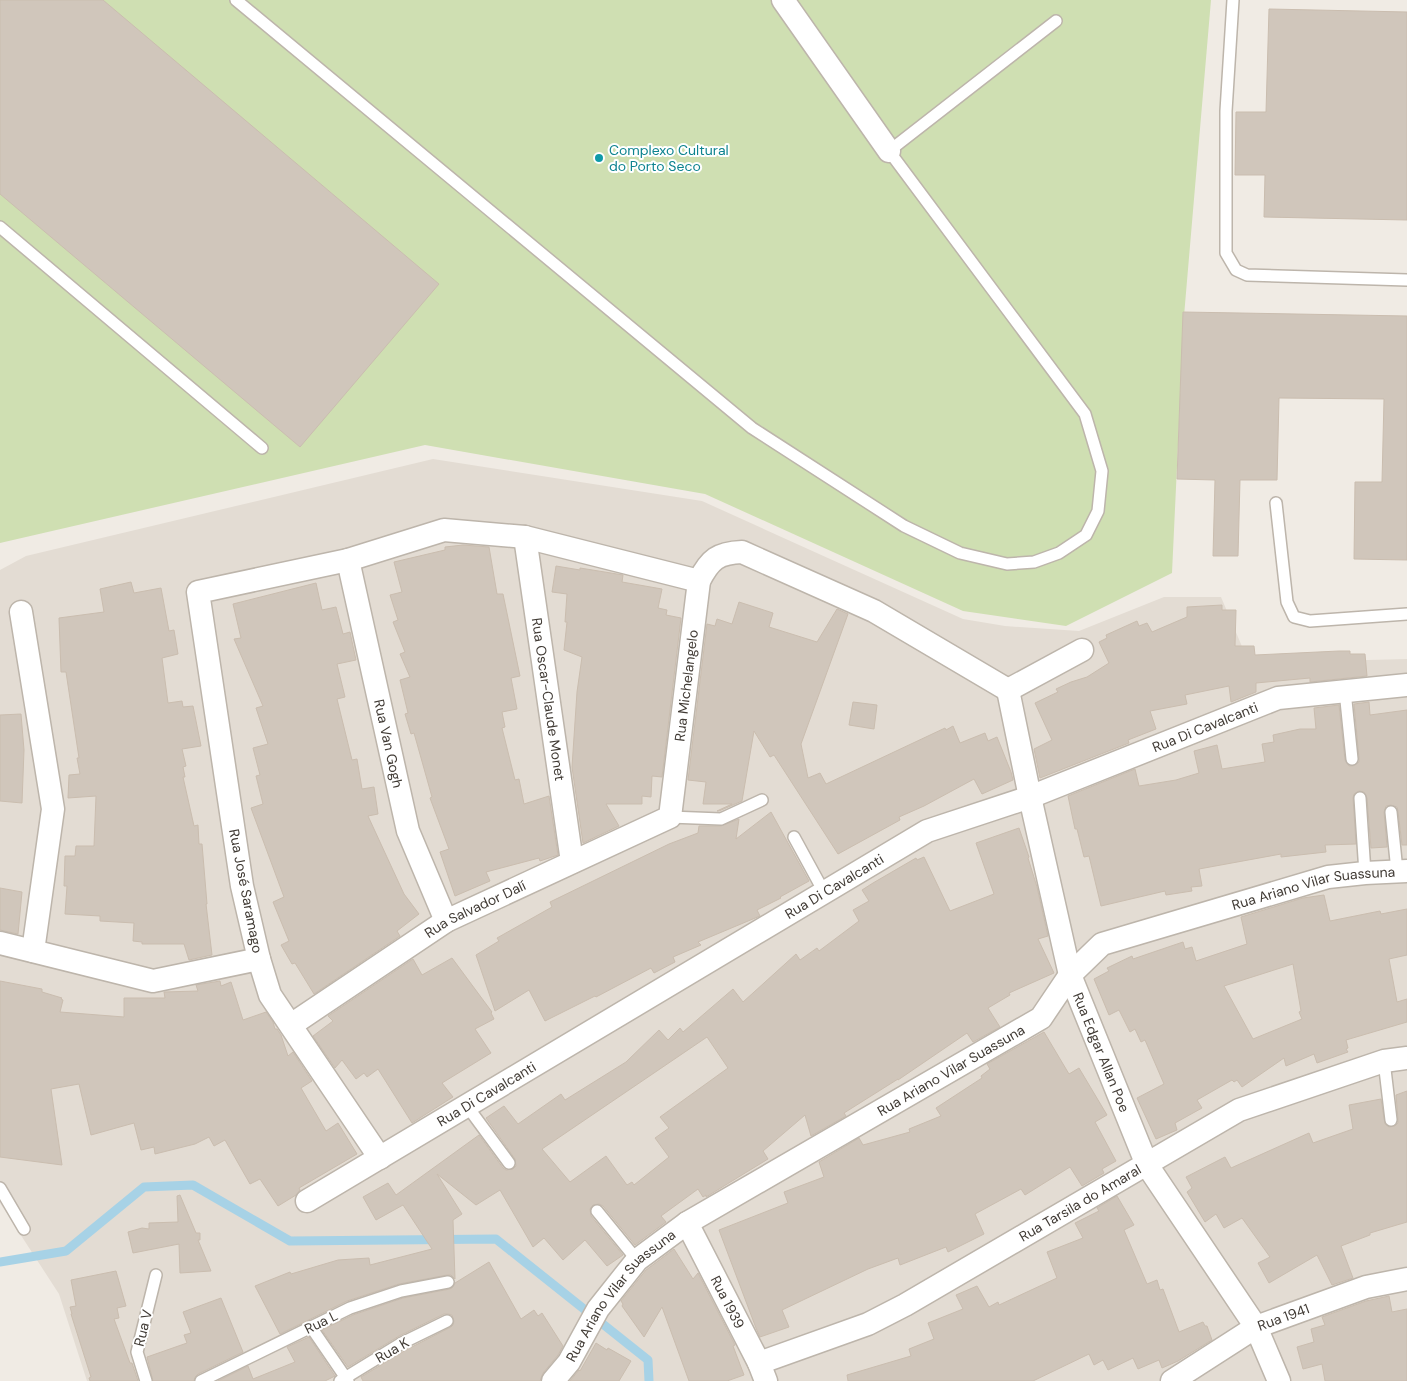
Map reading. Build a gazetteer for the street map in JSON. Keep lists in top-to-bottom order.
{
  "streets": {
    "street": [
      "Rua Michelangelo",
      "Rua Oscar-Claude Monet",
      "Rua Di Cavalcanti",
      "Rua Van Gogh",
      "Rua Ariano Vilar Suassuna",
      "Rua José Saramago",
      "Rua Salvador Dalí",
      "Rua Edgar Allan Poe",
      "Rua Tarsila do Amaral",
      "Rua 1939",
      "Rua 1941"
    ],
    "lane": ["Rua L", "Rua V", "Rua K"]
  },
  "crossings": [
    ["Rua Michelangelo", "Rua Salvador Dalí"],
    ["Rua Michelangelo", "Rua Edgar Allan Poe"],
    ["Rua Oscar-Claude Monet", "Rua Salvador Dalí"],
    ["Rua Di Cavalcanti", "Rua José Saramago"],
    ["Rua Di Cavalcanti", "Rua Edgar Allan Poe"],
    ["Rua Van Gogh", "Rua José Saramago"],
    ["Rua Van Gogh", "Rua Salvador Dalí"],
    ["Rua Ariano Vilar Suassuna", "Rua Edgar Allan Poe"],
    ["Rua Ariano Vilar Suassuna", "Rua 1939"],
    ["Rua José Saramago", "Rua Salvador Dalí"],
    ["Rua Edgar Allan Poe", "Rua Tarsila do Amaral"],
    ["Rua Edgar Allan Poe", "Rua 1941"],
    ["Rua Tarsila do Amaral", "Rua 1939"]
  ],
  "places": ["Complexo Cultural do Porto Seco"]
}
